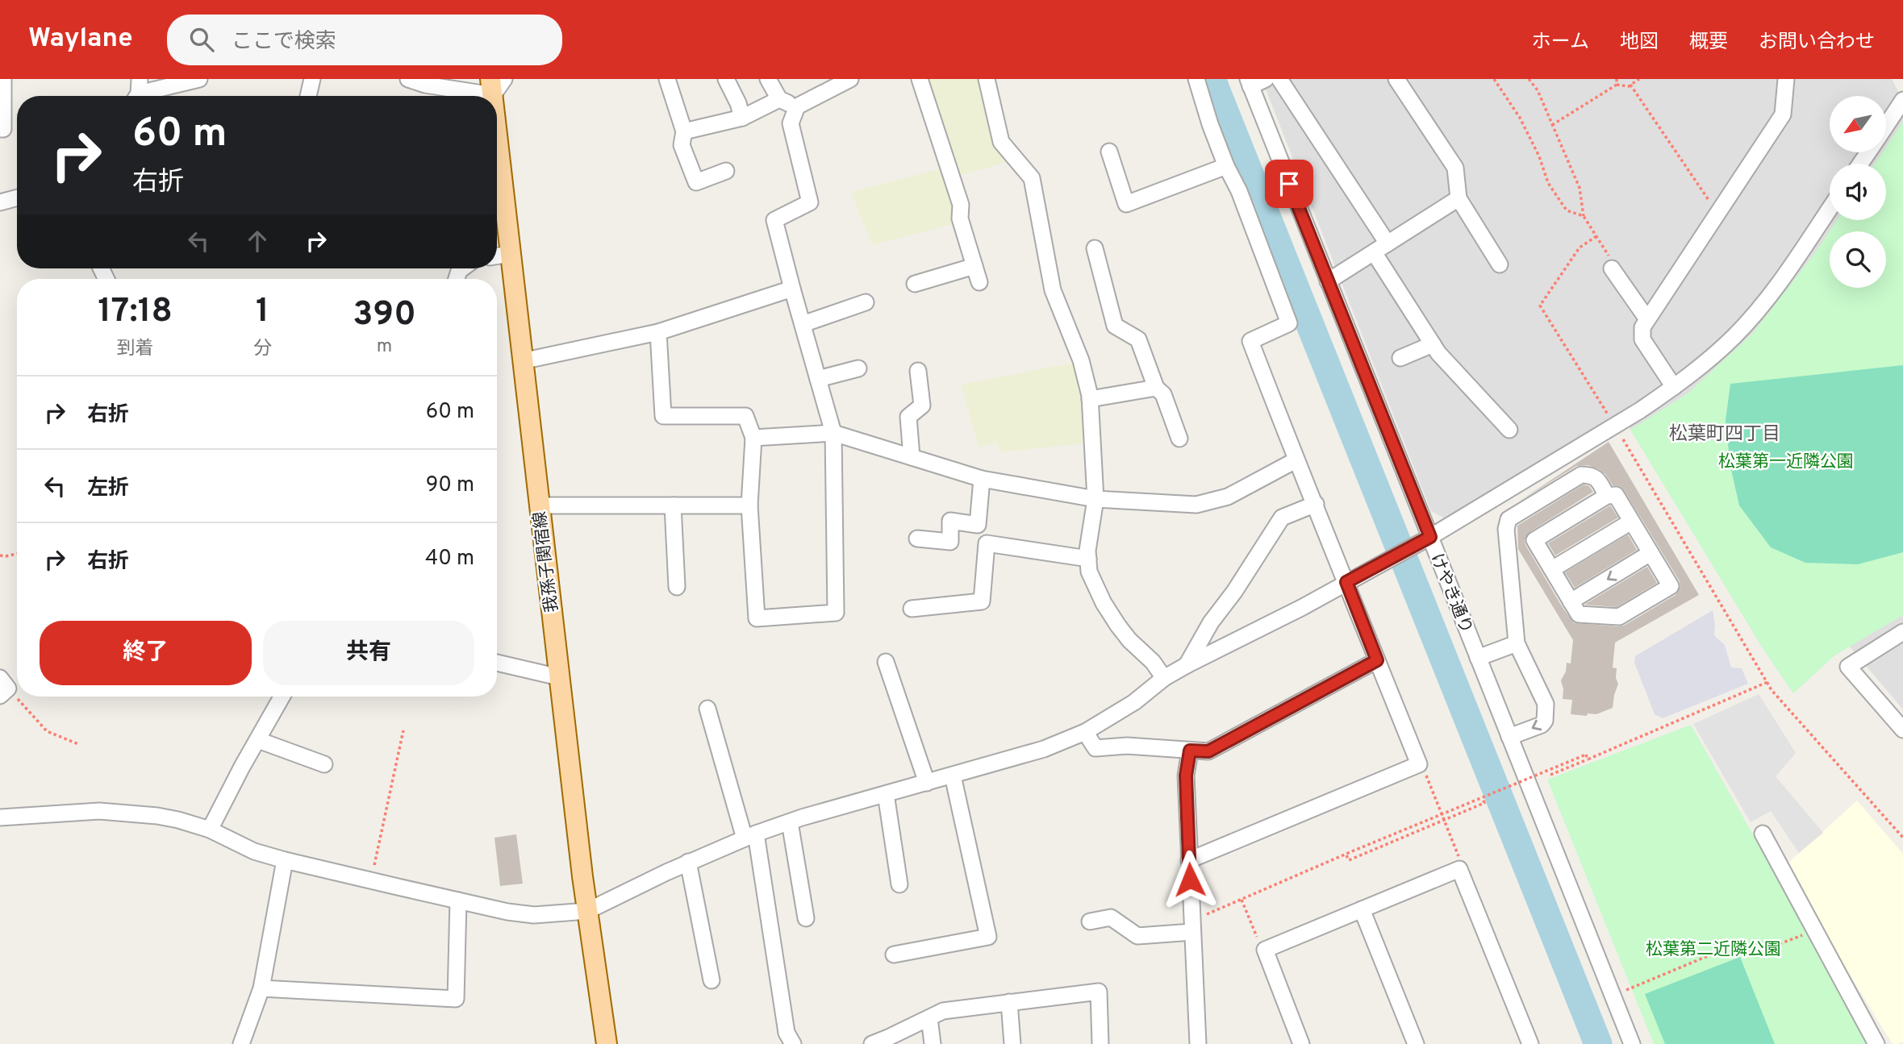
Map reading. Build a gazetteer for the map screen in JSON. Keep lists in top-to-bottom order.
{
  "streets": {
    "main road": ["我孫子関宿線"],
    "street": ["けやき通り"]
  },
  "districts": ["松葉町四丁目"],
  "parks": ["松葉第一近隣公園", "松葉第二近隣公園"],
  "north": "bottom left",
  "page": {
    "header": "Waylane",
    "search": "ここで検索",
    "nav": [
      "ホーム",
      "地図",
      "概要",
      "お問い合わせ"
    ],
    "turn": ["60 m", "右折"],
    "eta": [
      "17:18",
      "到着",
      "1",
      "分",
      "390",
      "m"
    ],
    "list": [
      {
        "name": "右折",
        "value": "60 m"
      },
      {
        "name": "左折",
        "value": "90 m"
      },
      {
        "name": "右折",
        "value": "40 m"
      }
    ],
    "buttons": ["終了", "共有"]
  }
}
